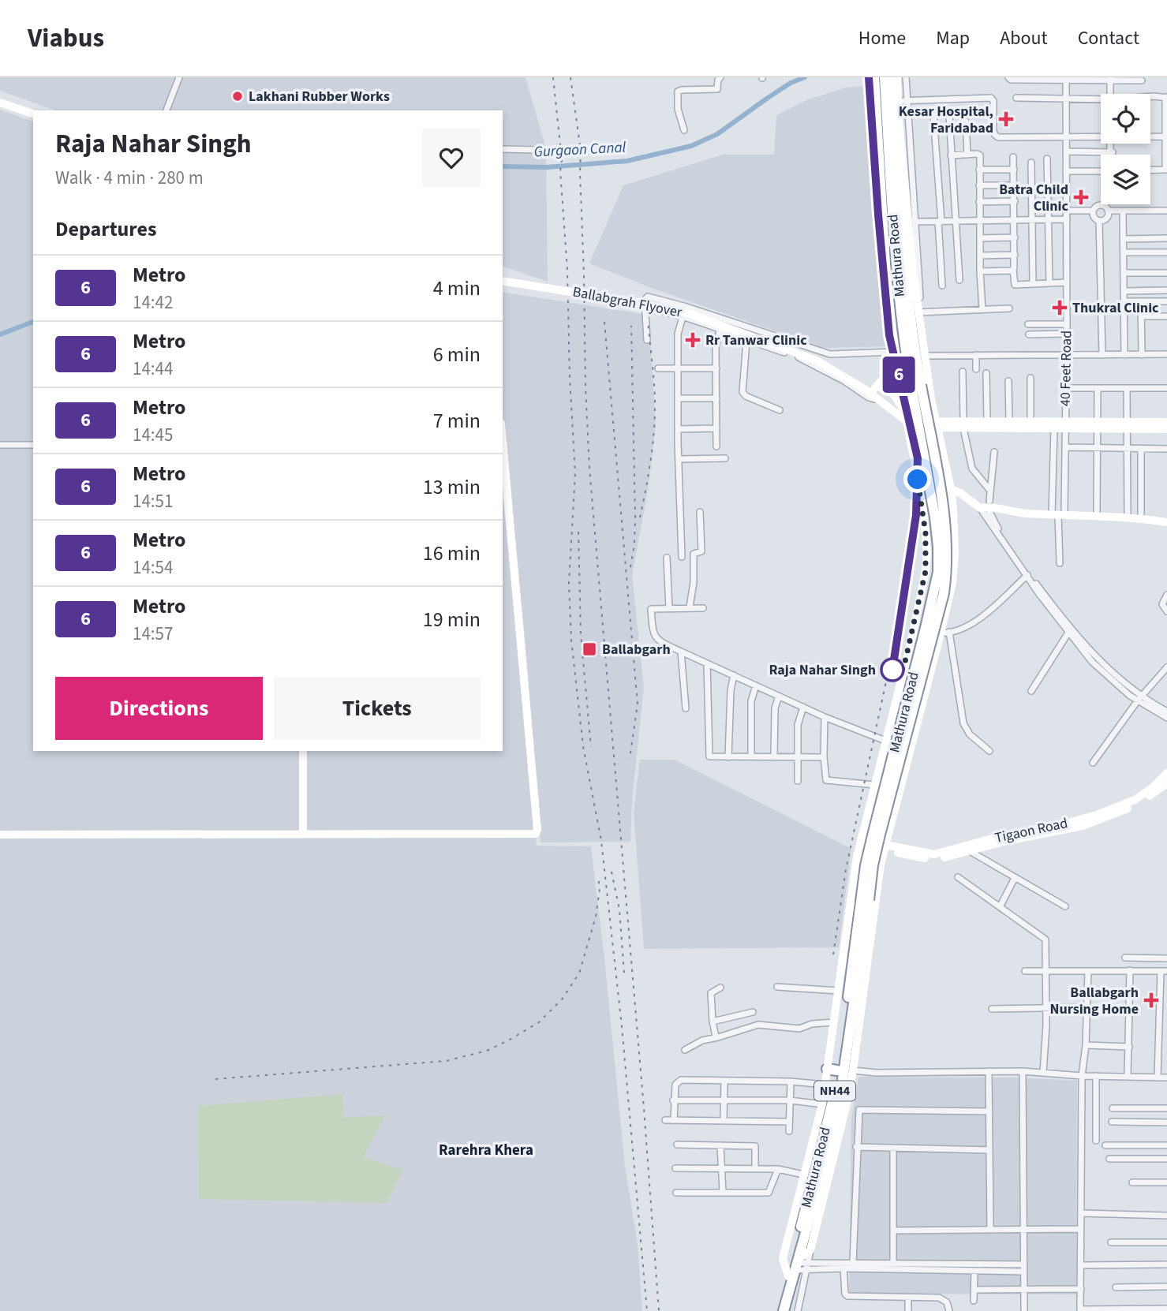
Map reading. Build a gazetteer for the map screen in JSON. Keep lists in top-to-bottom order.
{
  "streets": {
    "highway": ["Mathura Road", "NH44"],
    "main road": ["Ballabgrah Flyover", "Tigaon Road"],
    "street": ["40 Feet Road"]
  },
  "crossings": [
    ["Mathura Road", "NH44"]
  ],
  "districts": ["Rarehra Khera"],
  "water": ["Gurgaon Canal"],
  "places": {
    "other": ["Lakhani Rubber Works", "Raja Nahar Singh"],
    "health": [
      "Kesar Hospital, Faridabad",
      "Batra Child Clinic",
      "Thukral Clinic",
      "Rr Tanwar Clinic",
      "Ballabgarh Nursing Home"
    ],
    "transit": ["Ballabgarh"]
  },
  "lines": ["metro line 6"],
  "page": {
    "header": "Viabus",
    "nav": [
      "Home",
      "Map",
      "About",
      "Contact"
    ],
    "on_map": "6",
    "heading": [
      ["Raja Nahar Singh", "Walk · 4 min · 280 m"],
      "Departures"
    ],
    "list": [
      {
        "mark": "6",
        "name": "Metro",
        "note": "14:42",
        "value": "4 min"
      },
      {
        "mark": "6",
        "name": "Metro",
        "note": "14:44",
        "value": "6 min"
      },
      {
        "mark": "6",
        "name": "Metro",
        "note": "14:45",
        "value": "7 min"
      },
      {
        "mark": "6",
        "name": "Metro",
        "note": "14:51",
        "value": "13 min"
      },
      {
        "mark": "6",
        "name": "Metro",
        "note": "14:54",
        "value": "16 min"
      },
      {
        "mark": "6",
        "name": "Metro",
        "note": "14:57",
        "value": "19 min"
      }
    ],
    "buttons": ["Directions", "Tickets"]
  }
}
